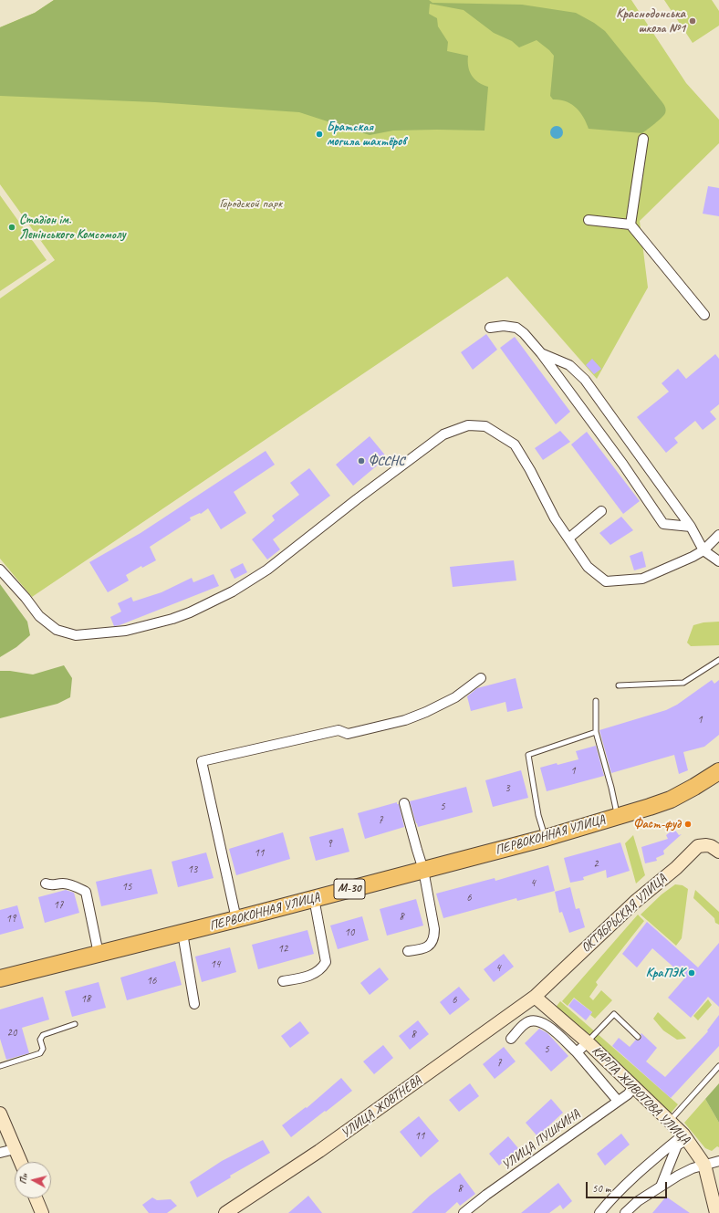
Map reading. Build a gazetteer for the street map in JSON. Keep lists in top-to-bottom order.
{
  "streets": {
    "highway": ["ПЕРВОКОННАЯ УЛИЦА", "М-30"],
    "main road": ["ОКТЯБРЬСКАЯ УЛИЦА", "КАРПА ЖИВОТОВА УЛИЦА", "УЛИЦА ЖОВТНЕВА"],
    "street": ["УЛИЦА ПУШКИНА"]
  },
  "crossings": [
    ["ОКТЯБРЬСКАЯ УЛИЦА", "КАРПА ЖИВОТОВА УЛИЦА"],
    ["ОКТЯБРЬСКАЯ УЛИЦА", "УЛИЦА ЖОВТНЕВА"],
    ["КАРПА ЖИВОТОВА УЛИЦА", "УЛИЦА ЖОВТНЕВА"],
    ["КАРПА ЖИВОТОВА УЛИЦА", "УЛИЦА ПУШКИНА"]
  ],
  "parks": ["Городской парк"],
  "places": [
    "Краснодонська школа №1",
    "Братская могила шахтёров",
    "Стадіон ім. Ленінського Комсомолу",
    "ФССНС",
    "Фаст-фуд",
    "КраПЭК"
  ],
  "house_numbers": [
    "1",
    "1",
    "3",
    "5",
    "7",
    "9",
    "11",
    "2",
    "13",
    "4",
    "15",
    "6",
    "17",
    "8",
    "19",
    "10",
    "12",
    "14",
    "4",
    "16",
    "18",
    "6",
    "20",
    "8",
    "5",
    "7",
    "11",
    "8"
  ],
  "scale_bar": "50 m",
  "north": "left"
}
